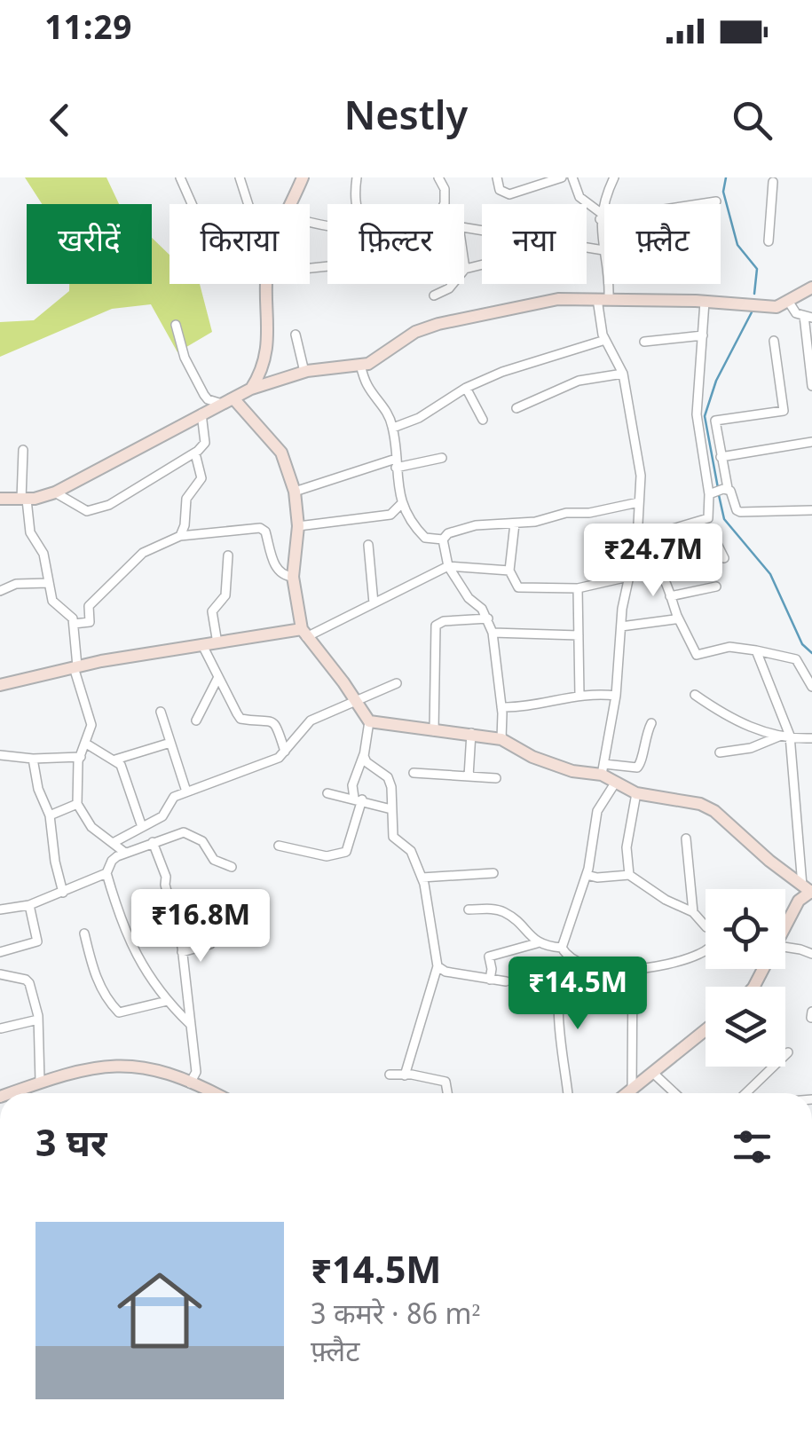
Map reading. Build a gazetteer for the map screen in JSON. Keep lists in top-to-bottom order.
{
  "page": {
    "status": "11:29",
    "header": "Nestly",
    "chip": [
      "खरीदें",
      "किराया",
      "फ़िल्टर",
      "नया",
      "फ़्लैट"
    ],
    "price": ["₹24.7M", "₹16.8M", "₹14.5M"],
    "heading": "3 घर",
    "list": [
      {
        "name": "₹14.5M",
        "note": "3 कमरे · 86 m² · फ़्लैट"
      }
    ]
  }
}
